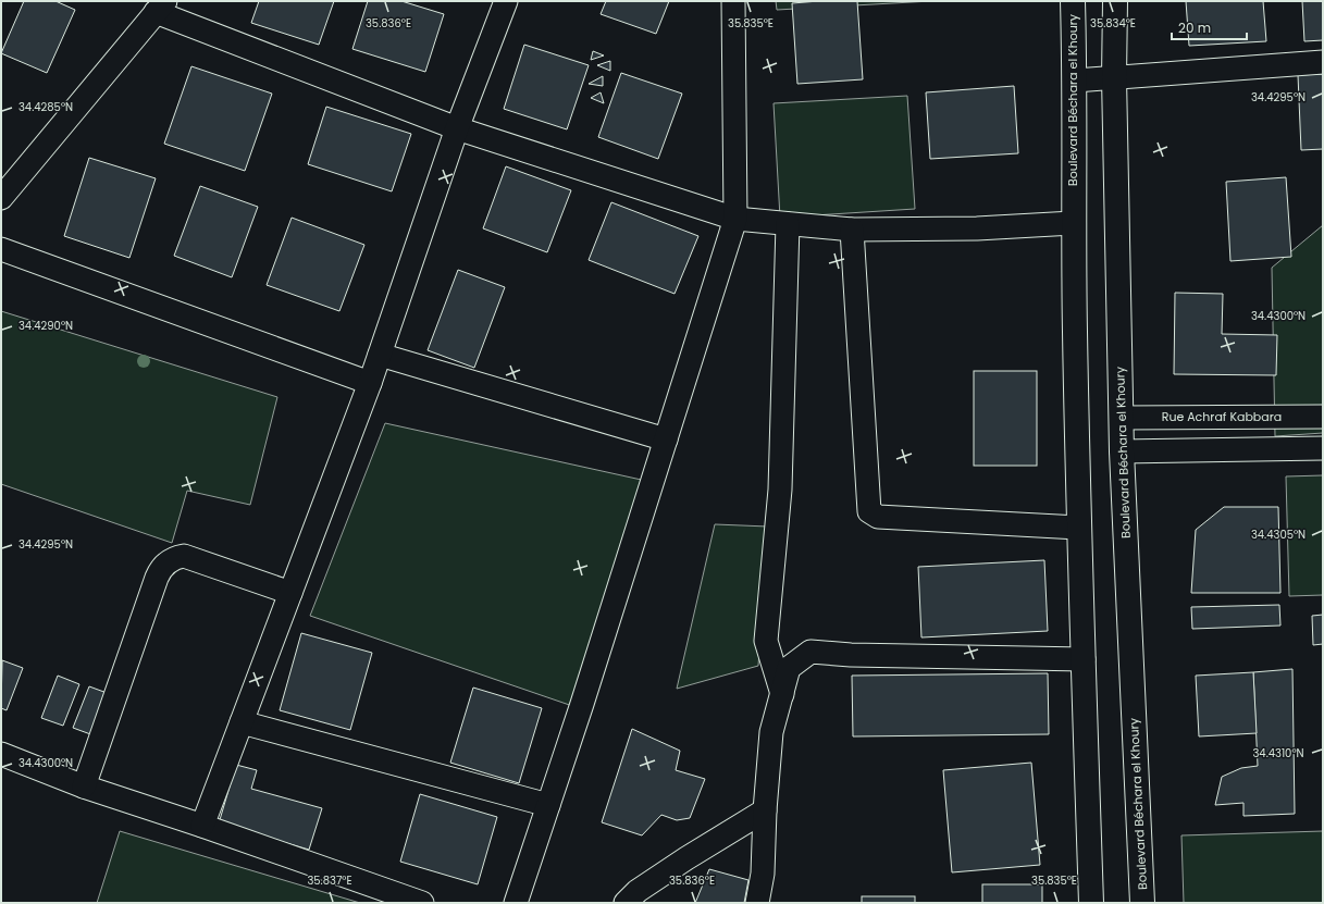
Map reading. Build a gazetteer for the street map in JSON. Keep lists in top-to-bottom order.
{
  "streets": {
    "highway": ["Boulevard Béchara el Khoury"],
    "street": ["Rue Achraf Kabbara"]
  },
  "crossings": [
    ["Boulevard Béchara el Khoury", "Rue Achraf Kabbara"]
  ],
  "scale_bar": "20 m",
  "coordinates": [
    "35.836°E",
    "35.835°E",
    "35.834°E",
    "34.4295°N",
    "34.4285°N",
    "34.4300°N",
    "34.4290°N",
    "34.4305°N",
    "34.4310°N",
    "35.837°E"
  ]
}
